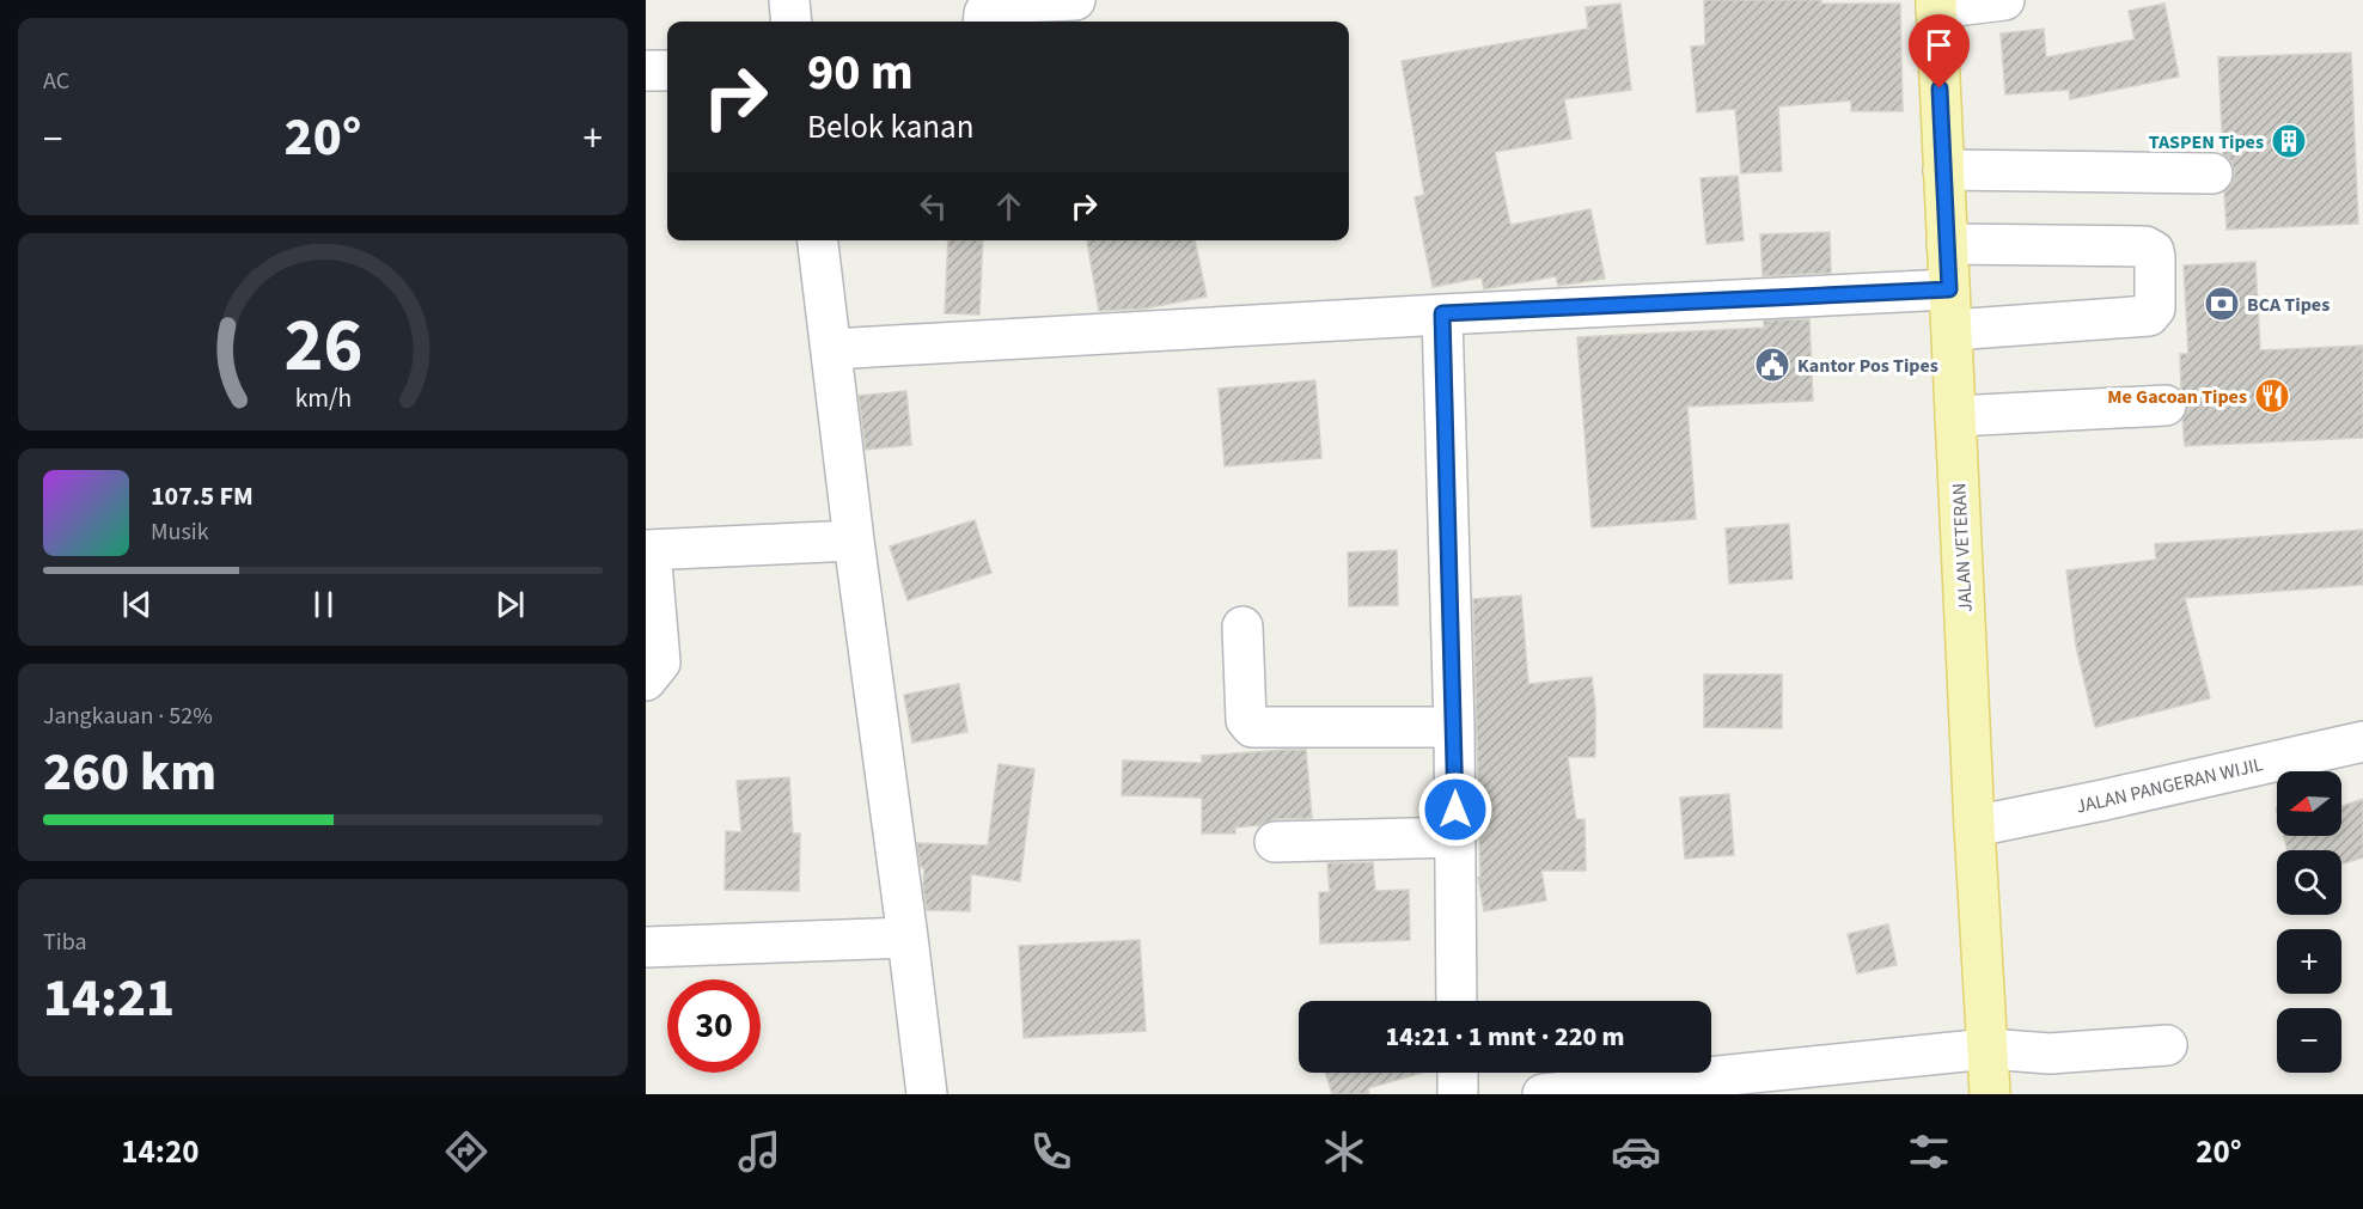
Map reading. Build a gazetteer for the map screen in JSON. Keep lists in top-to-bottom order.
{
  "streets": {
    "main road": ["JALAN VETERAN"],
    "street": ["JALAN PANGERAN WIJIL"]
  },
  "crossings": [
    ["JALAN VETERAN", "JALAN PANGERAN WIJIL"]
  ],
  "places": {
    "building": ["TASPEN Tipes"],
    "bank": ["BCA Tipes"],
    "public building": ["Kantor Pos Tipes"],
    "restaurant": ["Me Gacoan Tipes"]
  },
  "north": "left",
  "page": {
    "tile": [
      "AC",
      ["Jangkauan · 52%", "260 km"],
      ["Tiba", "14:21"]
    ],
    "turn": ["90 m", "Belok kanan"],
    "heat": ["−", "20°", "+"],
    "song": ["107.5 FM", "Musik"],
    "map_buttons": ["+", "−"],
    "limit": "30",
    "trip": "14:21 · 1 mnt · 220 m",
    "tabs": ["14:20", "20°"],
    "gauge": ["26", "km/h"]
  }
}
